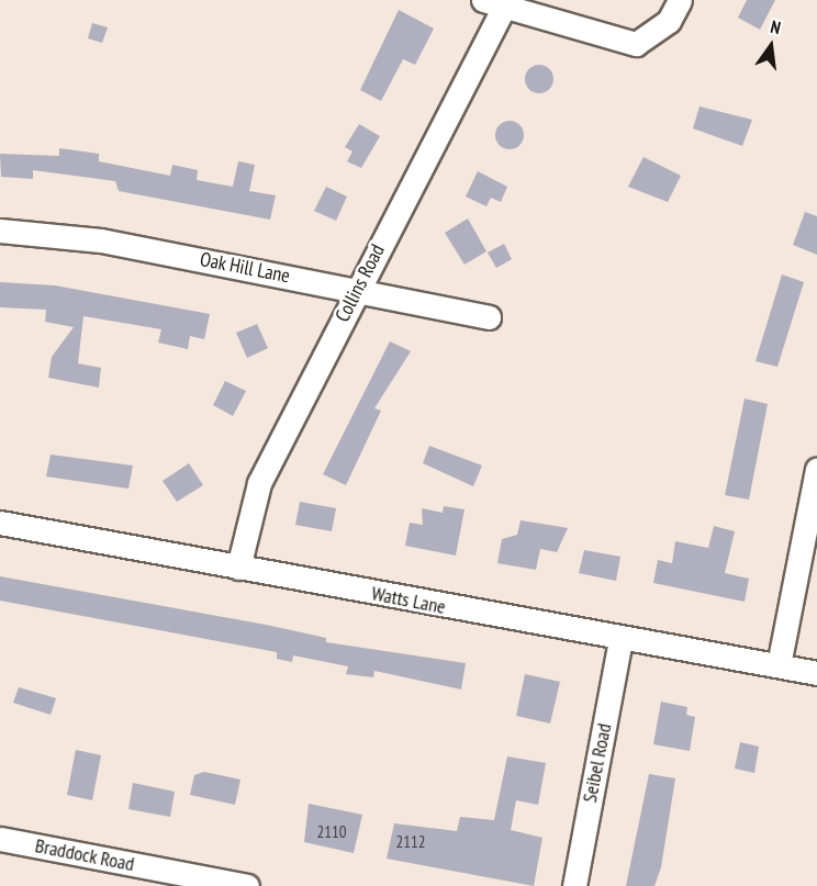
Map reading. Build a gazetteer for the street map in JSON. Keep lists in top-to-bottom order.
{
  "streets": {
    "street": [
      "Oak Hill Lane",
      "Collins Road",
      "Watts Lane",
      "Seibel Road",
      "Braddock Road"
    ]
  },
  "crossings": [
    ["Oak Hill Lane", "Collins Road"],
    ["Collins Road", "Watts Lane"],
    ["Watts Lane", "Seibel Road"]
  ],
  "house_numbers": ["2110", "2112"],
  "north": "top"
}
